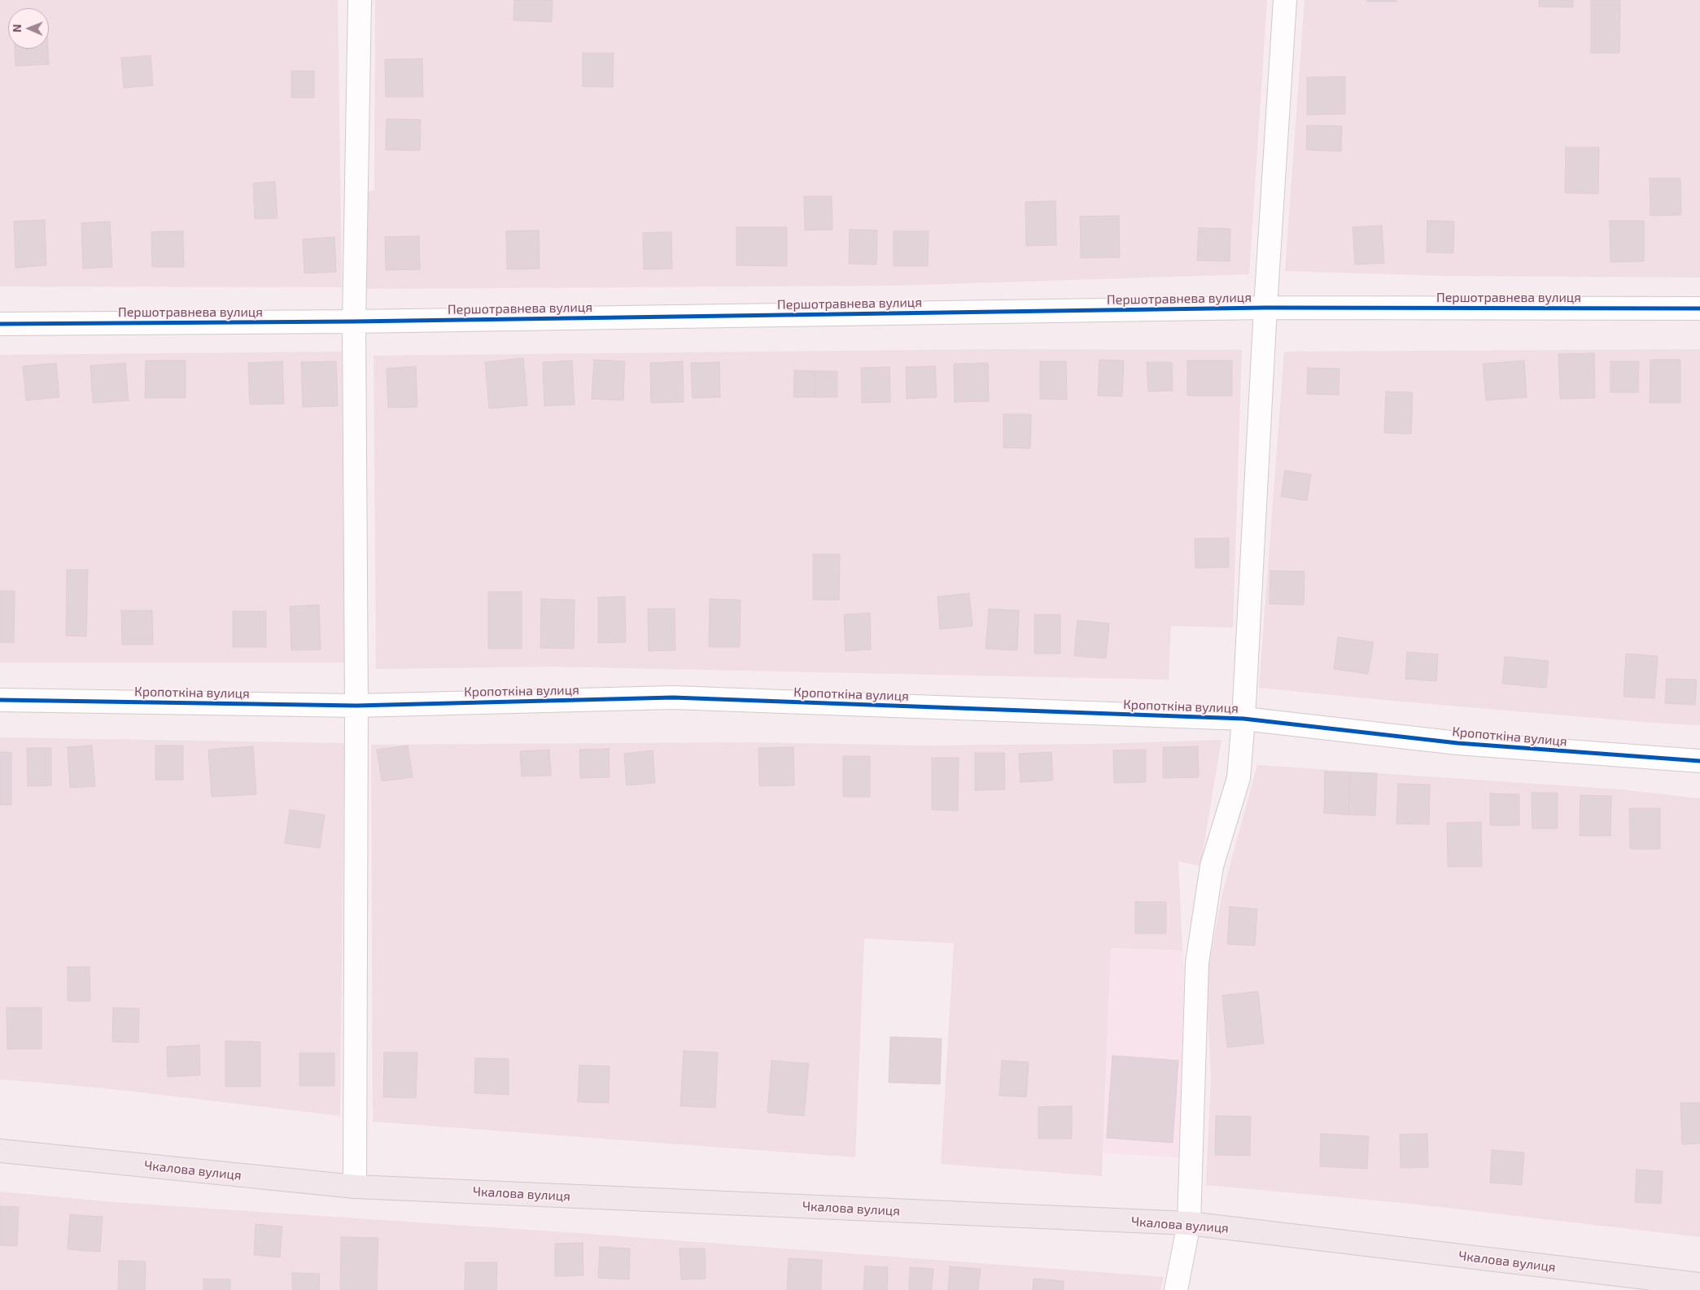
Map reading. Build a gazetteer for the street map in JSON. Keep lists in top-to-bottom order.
{
  "streets": {
    "main road": ["Чкалова вулиця"],
    "street": ["Першотравнева вулиця", "Кропоткіна вулиця"]
  },
  "north": "left"
}
